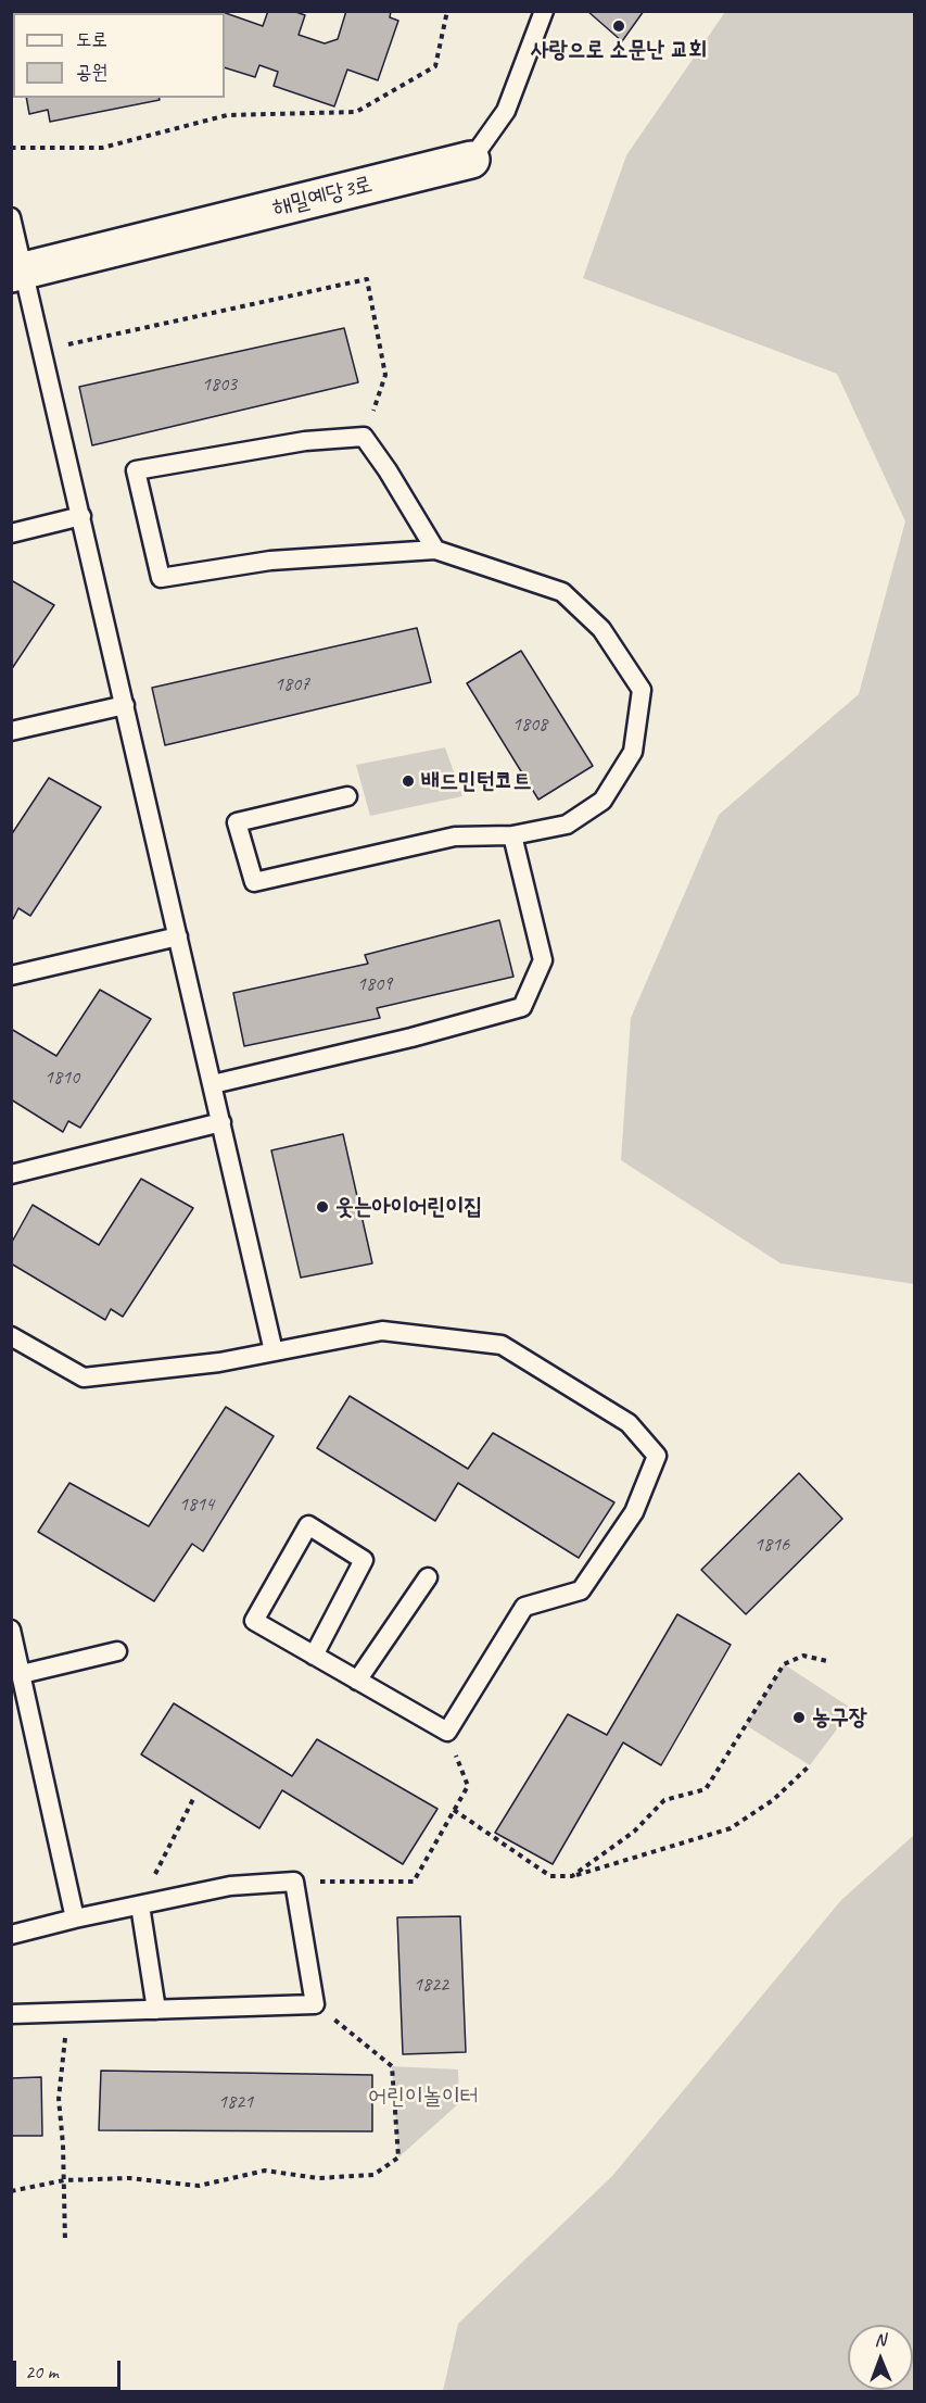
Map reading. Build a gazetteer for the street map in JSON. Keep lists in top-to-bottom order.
{
  "streets": {
    "street": ["해밀예당3로"]
  },
  "parks": ["어린이놀이터"],
  "places": [
    "사랑으로 소문난 교회",
    "배드민턴코트",
    "웃는아이어린이집",
    "농구장"
  ],
  "house_numbers": [
    "1803",
    "1807",
    "1808",
    "1809",
    "1810",
    "1814",
    "1816",
    "1822",
    "1821"
  ],
  "legend": ["도로", "공원"],
  "scale_bar": "20 m",
  "north": "top"
}
